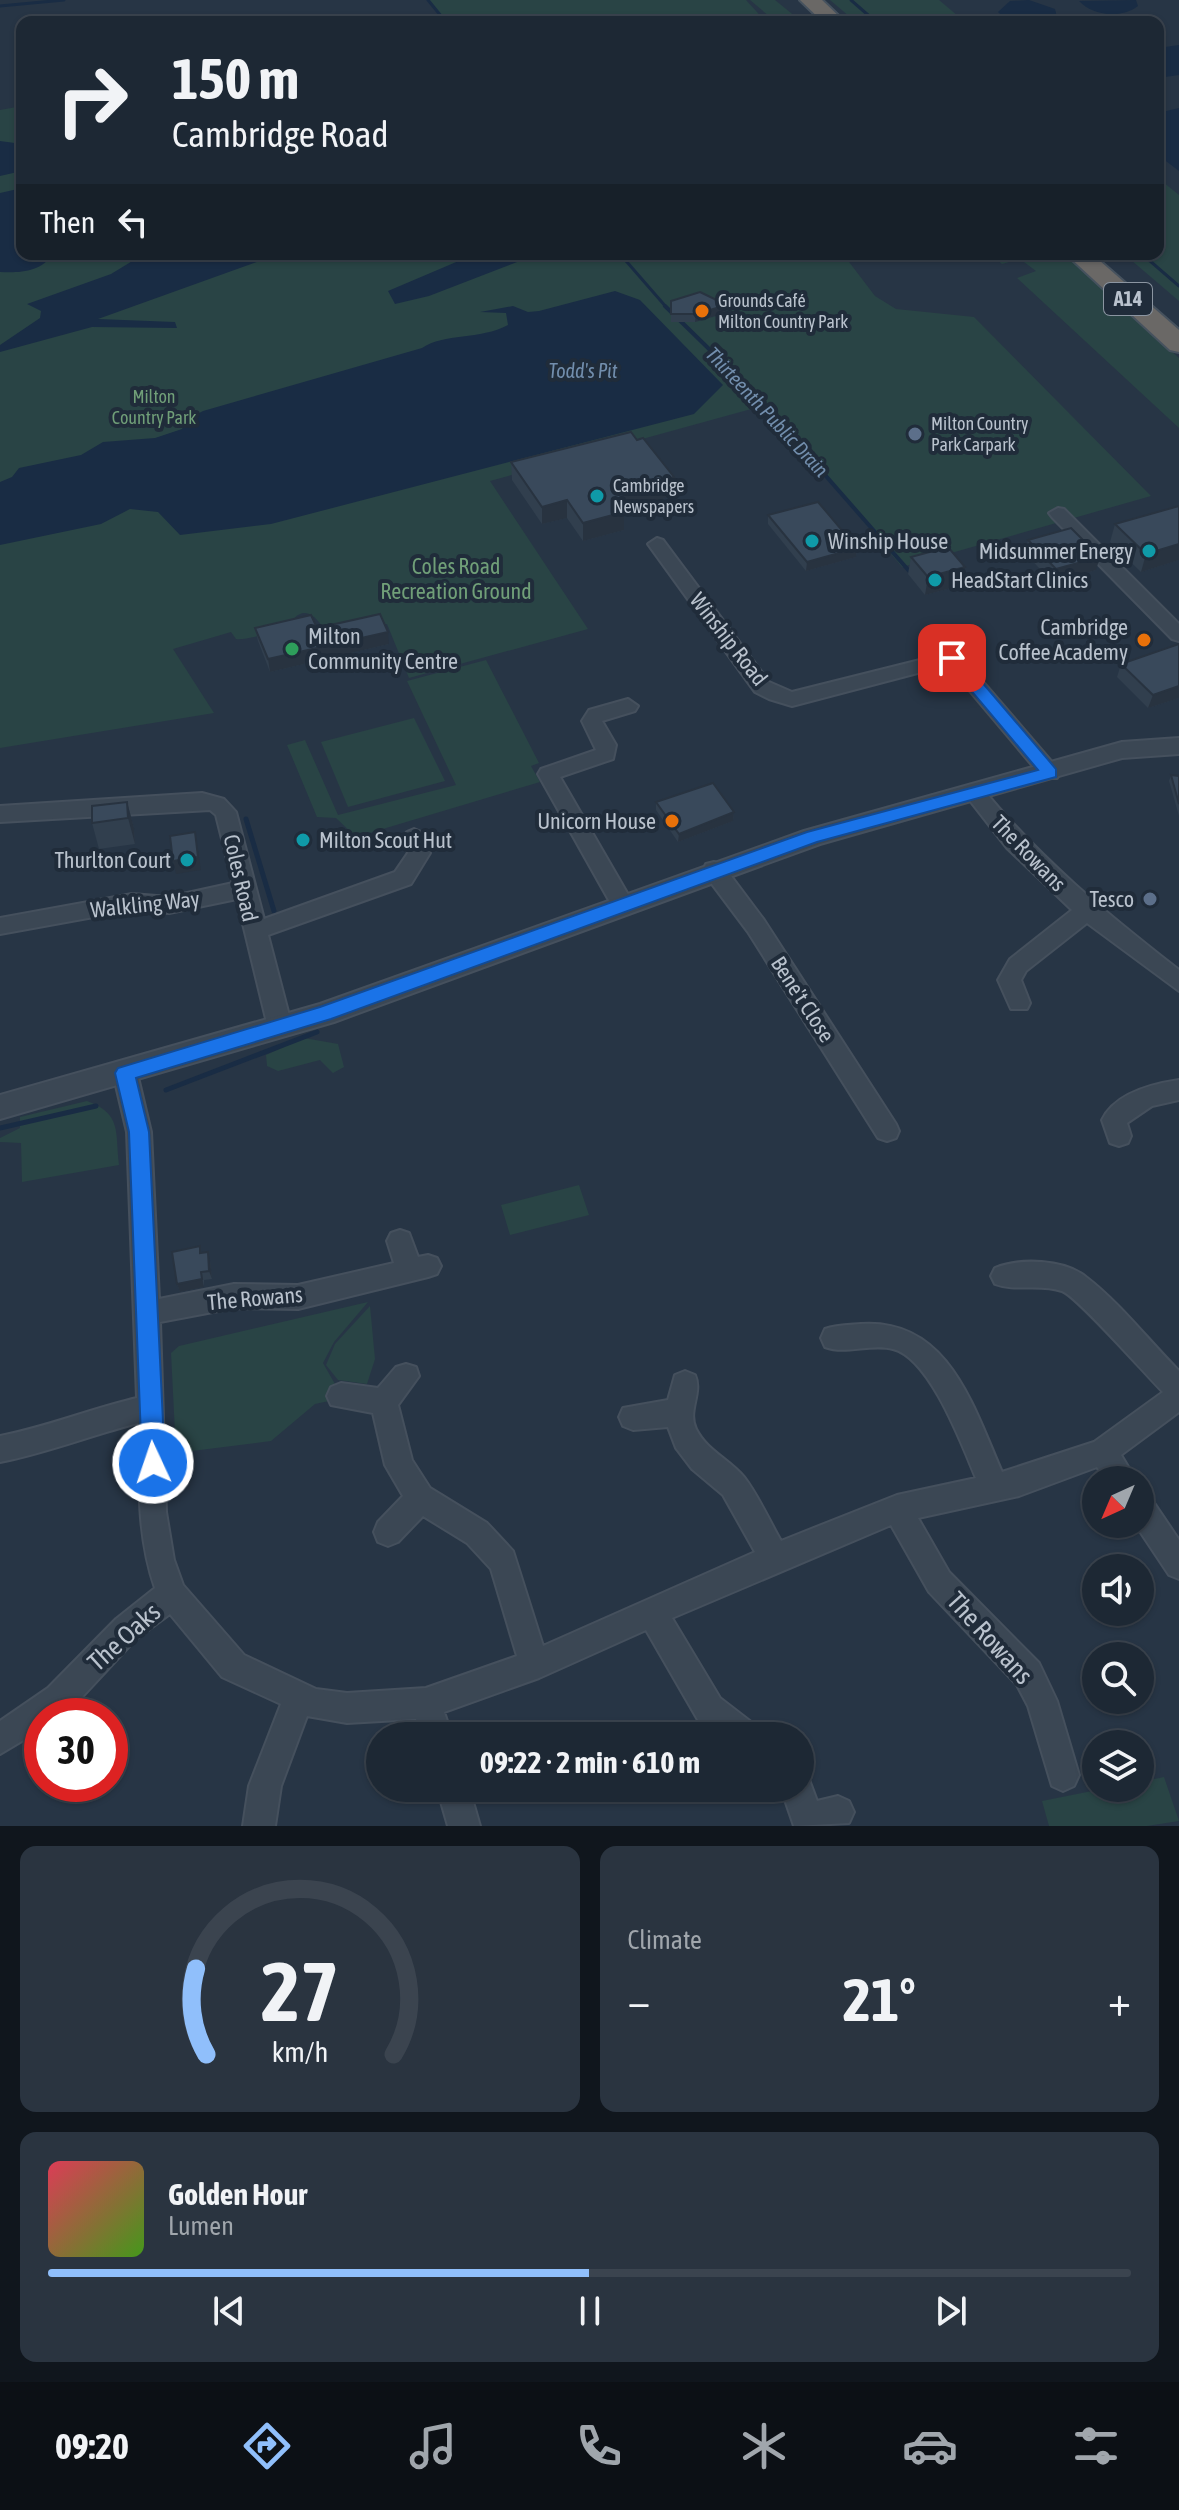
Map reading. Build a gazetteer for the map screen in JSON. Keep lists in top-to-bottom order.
{
  "streets": {
    "highway": ["A14"],
    "street": [
      "Winship Road",
      "The Rowans",
      "Coles Road",
      "Walkling Way",
      "Bene't Close",
      "The Oaks"
    ]
  },
  "crossings": [
    ["Coles Road", "Walkling Way"]
  ],
  "water": ["Todd's Pit", "Thirteenth Public Drain"],
  "parks": ["Milton Country Park", "Coles Road Recreation Ground"],
  "places": [
    "Grounds Café Milton Country Park",
    "Milton Country Park Carpark",
    "Cambridge Newspapers",
    "Winship House",
    "Midsummer Energy",
    "HeadStart Clinics",
    "Cambridge Coffee Academy",
    "Milton Community Centre",
    "Unicorn House",
    "Milton Scout Hut",
    "Thurlton Court",
    "Tesco"
  ],
  "north": "bottom left",
  "page": {
    "turn": ["150 m", "Cambridge Road"],
    "then": "Then",
    "limit": "30",
    "trip": "09:22 · 2 min · 610 m",
    "tile": "Climate",
    "heat": ["−", "21°", "+"],
    "song": ["Golden Hour", "Lumen"],
    "tabs": "09:20",
    "gauge": ["27", "km/h"]
  }
}
